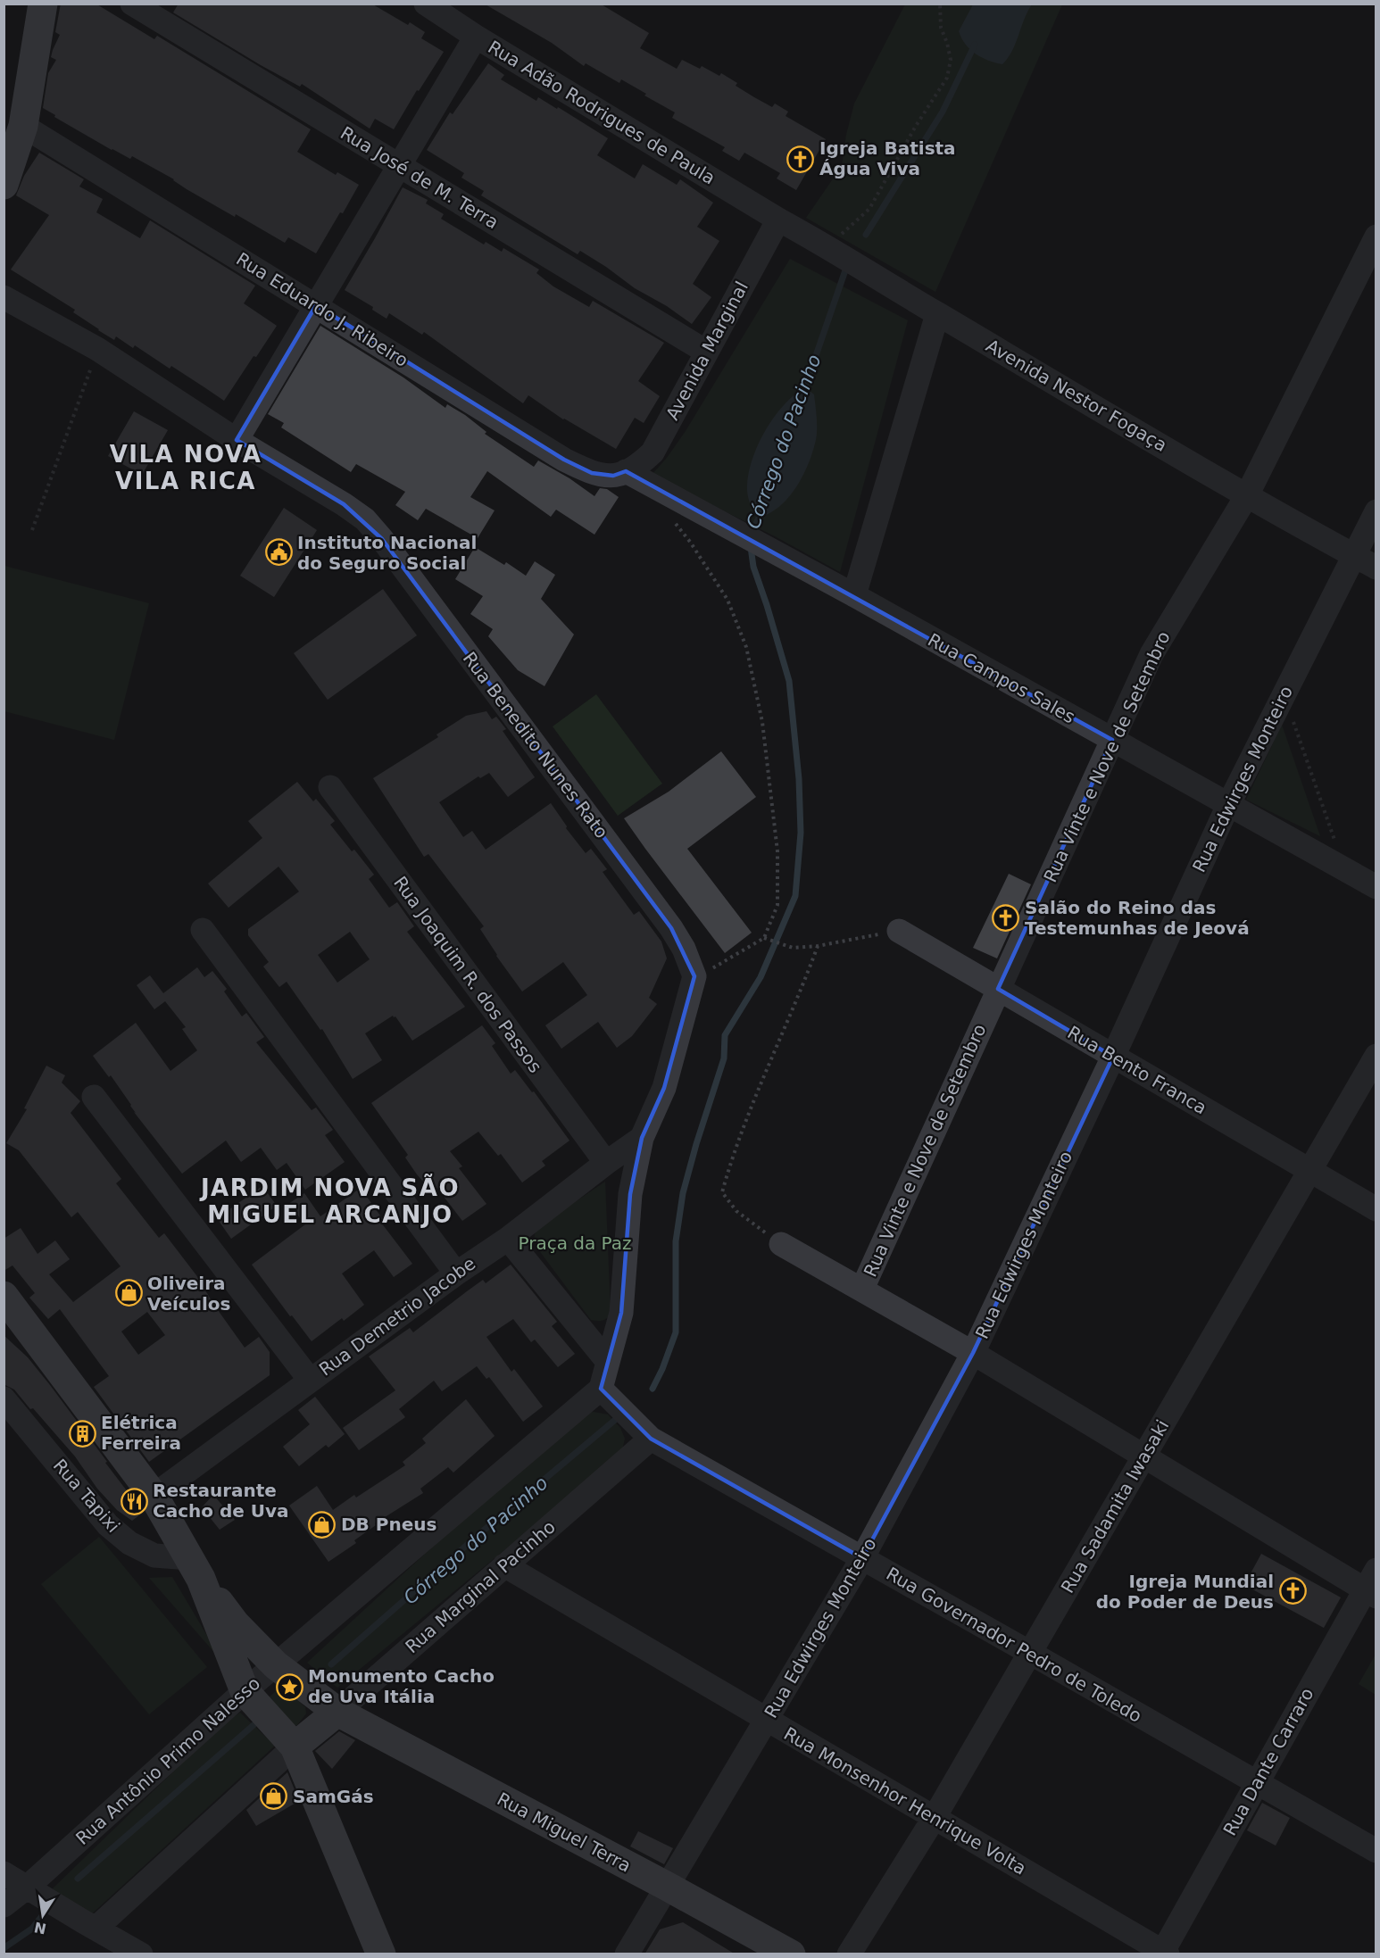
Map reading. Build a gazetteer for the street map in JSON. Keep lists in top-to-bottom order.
{
  "streets": {
    "main road": ["Rua Marginal Pacinho", "Rua Miguel Terra"],
    "street": [
      "Rua Adão Rodrigues de Paula",
      "Rua José de M. Terra",
      "Rua Eduardo J. Ribeiro",
      "Avenida Marginal",
      "Avenida Nestor Fogaça",
      "Rua Campos Sales",
      "Rua Benedito Nunes Rato",
      "Rua Vinte e Nove de Setembro",
      "Rua Edwirges Monteiro",
      "Rua Joaquim R. dos Passos",
      "Rua Bento Franca",
      "Rua Demetrio Jacobe",
      "Rua Tapixi",
      "Rua Sadamita Iwasaki",
      "Rua Governador Pedro de Toledo",
      "Rua Antônio Primo Nalesso",
      "Rua Dante Carraro",
      "Rua Monsenhor Henrique Volta"
    ]
  },
  "crossings": [
    ["Rua Adão Rodrigues de Paula", "Avenida Marginal"],
    ["Rua Adão Rodrigues de Paula", "Avenida Nestor Fogaça"],
    ["Rua José de M. Terra", "Avenida Marginal"],
    ["Rua Eduardo J. Ribeiro", "Avenida Marginal"],
    ["Rua Eduardo J. Ribeiro", "Rua Campos Sales"],
    ["Avenida Marginal", "Avenida Nestor Fogaça"],
    ["Avenida Marginal", "Rua Campos Sales"],
    ["Avenida Nestor Fogaça", "Rua Vinte e Nove de Setembro"],
    ["Avenida Nestor Fogaça", "Rua Edwirges Monteiro"],
    ["Rua Campos Sales", "Rua Vinte e Nove de Setembro"],
    ["Rua Campos Sales", "Rua Edwirges Monteiro"],
    ["Rua Vinte e Nove de Setembro", "Rua Bento Franca"],
    ["Rua Edwirges Monteiro", "Rua Bento Franca"],
    ["Rua Edwirges Monteiro", "Rua Governador Pedro de Toledo"],
    ["Rua Edwirges Monteiro", "Rua Monsenhor Henrique Volta"],
    ["Rua Edwirges Monteiro", "Rua Miguel Terra"],
    ["Rua Joaquim R. dos Passos", "Rua Demetrio Jacobe"],
    ["Rua Bento Franca", "Rua Sadamita Iwasaki"],
    ["Rua Tapixi", "Rua Miguel Terra"],
    ["Rua Sadamita Iwasaki", "Rua Governador Pedro de Toledo"],
    ["Rua Sadamita Iwasaki", "Rua Monsenhor Henrique Volta"],
    ["Rua Marginal Pacinho", "Rua Governador Pedro de Toledo"],
    ["Rua Marginal Pacinho", "Rua Monsenhor Henrique Volta"],
    ["Rua Marginal Pacinho", "Rua Miguel Terra"],
    ["Rua Governador Pedro de Toledo", "Rua Antônio Primo Nalesso"],
    ["Rua Governador Pedro de Toledo", "Rua Dante Carraro"],
    ["Rua Antônio Primo Nalesso", "Rua Miguel Terra"],
    ["Rua Dante Carraro", "Rua Monsenhor Henrique Volta"]
  ],
  "districts": ["VILA NOVA VILA RICA", "JARDIM NOVA SÃO MIGUEL ARCANJO"],
  "water": ["Córrego do Pacinho"],
  "parks": ["Praça da Paz"],
  "places": {
    "church": ["Igreja Batista Água Viva", "Salão do Reino das Testemunhas de Jeová", "Igreja Mundial do Poder de Deus"],
    "public building": ["Instituto Nacional do Seguro Social"],
    "shop": ["Oliveira Veículos", "DB Pneus", "SamGás"],
    "building": ["Elétrica Ferreira"],
    "restaurant": ["Restaurante Cacho de Uva"],
    "place": ["Monumento Cacho de Uva Itália"]
  },
  "north": "bottom"
}
